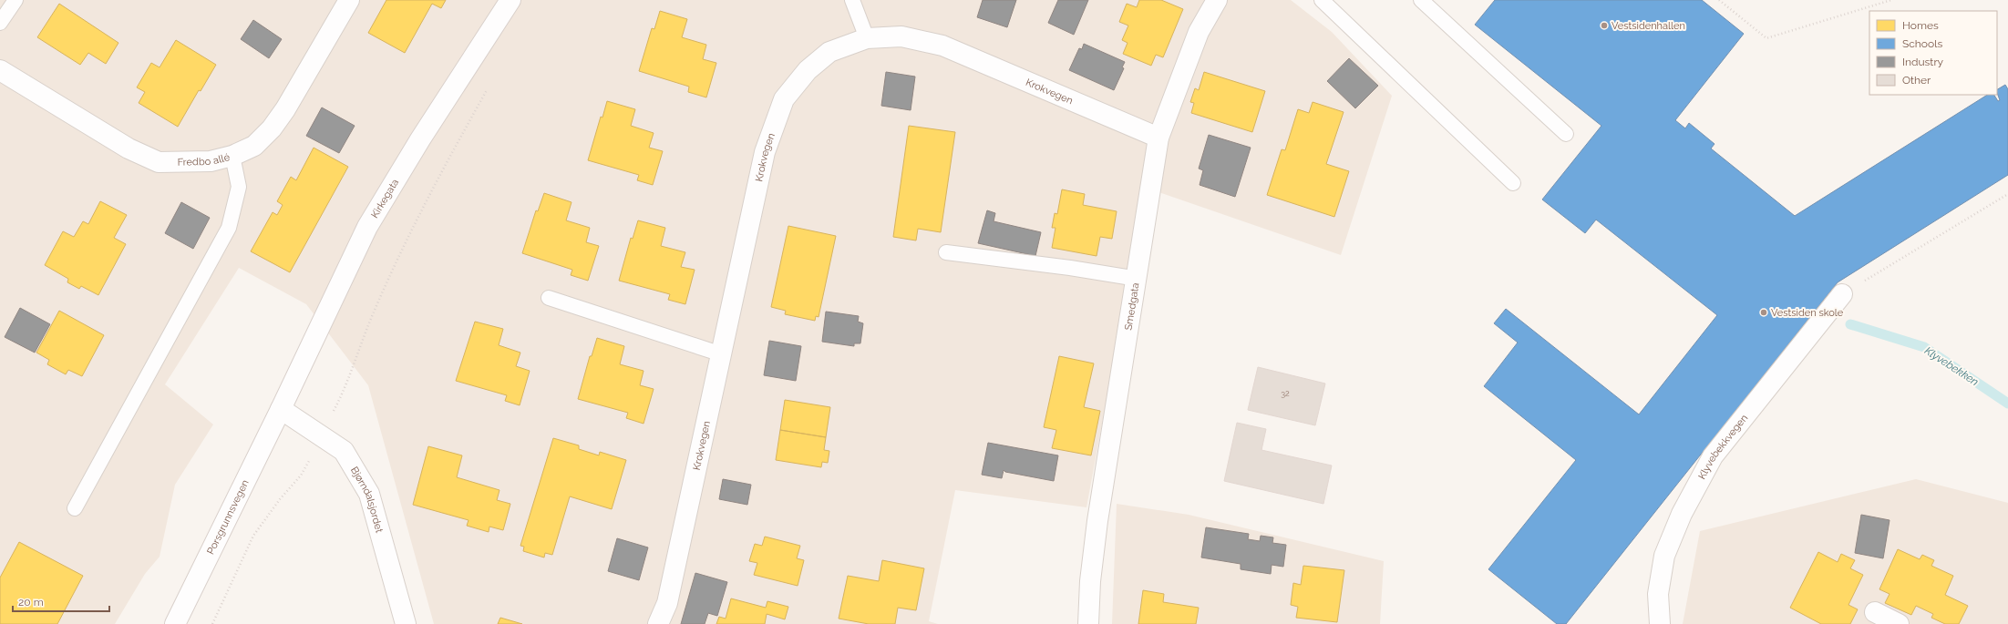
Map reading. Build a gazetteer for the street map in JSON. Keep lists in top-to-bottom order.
{
  "streets": {
    "street": [
      "Krokvegen",
      "Fredbo allé",
      "Kirkegata",
      "Smedgata",
      "Klyvebekkvegen",
      "Bjørndalsjordet",
      "Porsgrunnsvegen"
    ]
  },
  "crossings": [
    ["Krokvegen", "Smedgata"],
    ["Kirkegata", "Bjørndalsjordet"],
    ["Kirkegata", "Porsgrunnsvegen"],
    ["Bjørndalsjordet", "Porsgrunnsvegen"]
  ],
  "water": ["Klyvebekken"],
  "places": ["Vestsidenhallen", "Vestsiden skole"],
  "house_numbers": ["32"],
  "legend": [
    "Homes",
    "Schools",
    "Industry",
    "Other"
  ],
  "scale_bar": "20 m"
}
